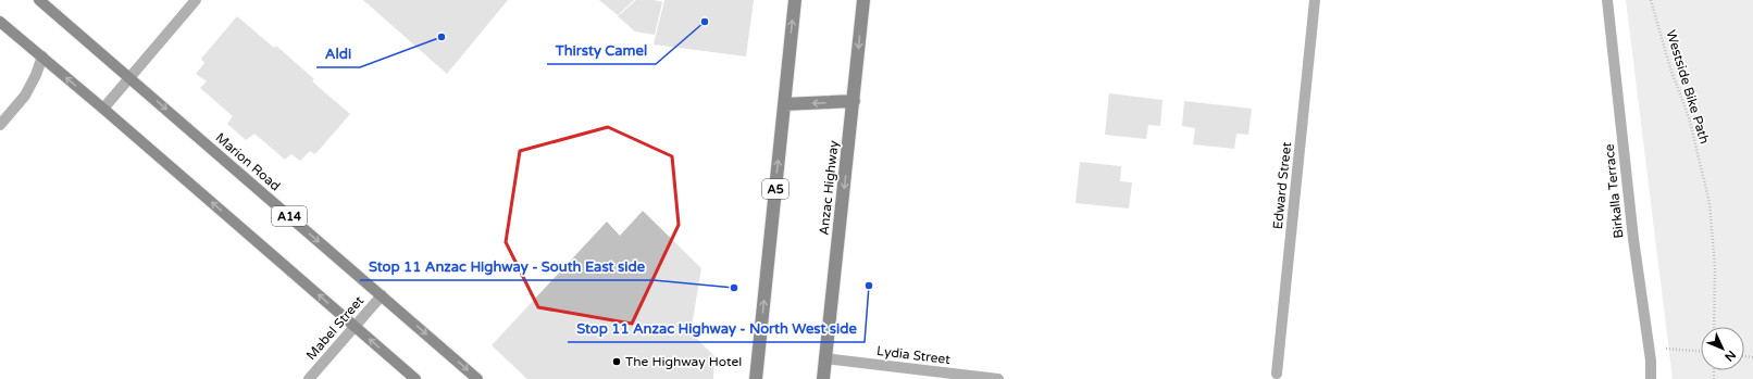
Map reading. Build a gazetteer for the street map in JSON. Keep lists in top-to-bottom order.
{
  "streets": {
    "highway": ["Anzac Highway", "A5"],
    "main road": ["Marion Road", "A14"],
    "street": [
      "Edward Street",
      "Birkalla Terrace",
      "Mabel Street",
      "Lydia Street"
    ],
    "path": ["Westside Bike Path"]
  },
  "crossings": [
    ["Marion Road", "Mabel Street"],
    ["Anzac Highway", "Lydia Street"]
  ],
  "places": [
    "Thirsty Camel",
    "Aldi",
    "Stop 11 Anzac Highway - North West side",
    "Stop 11 Anzac Highway - South East side",
    "The Highway Hotel"
  ],
  "north": "bottom right"
}
